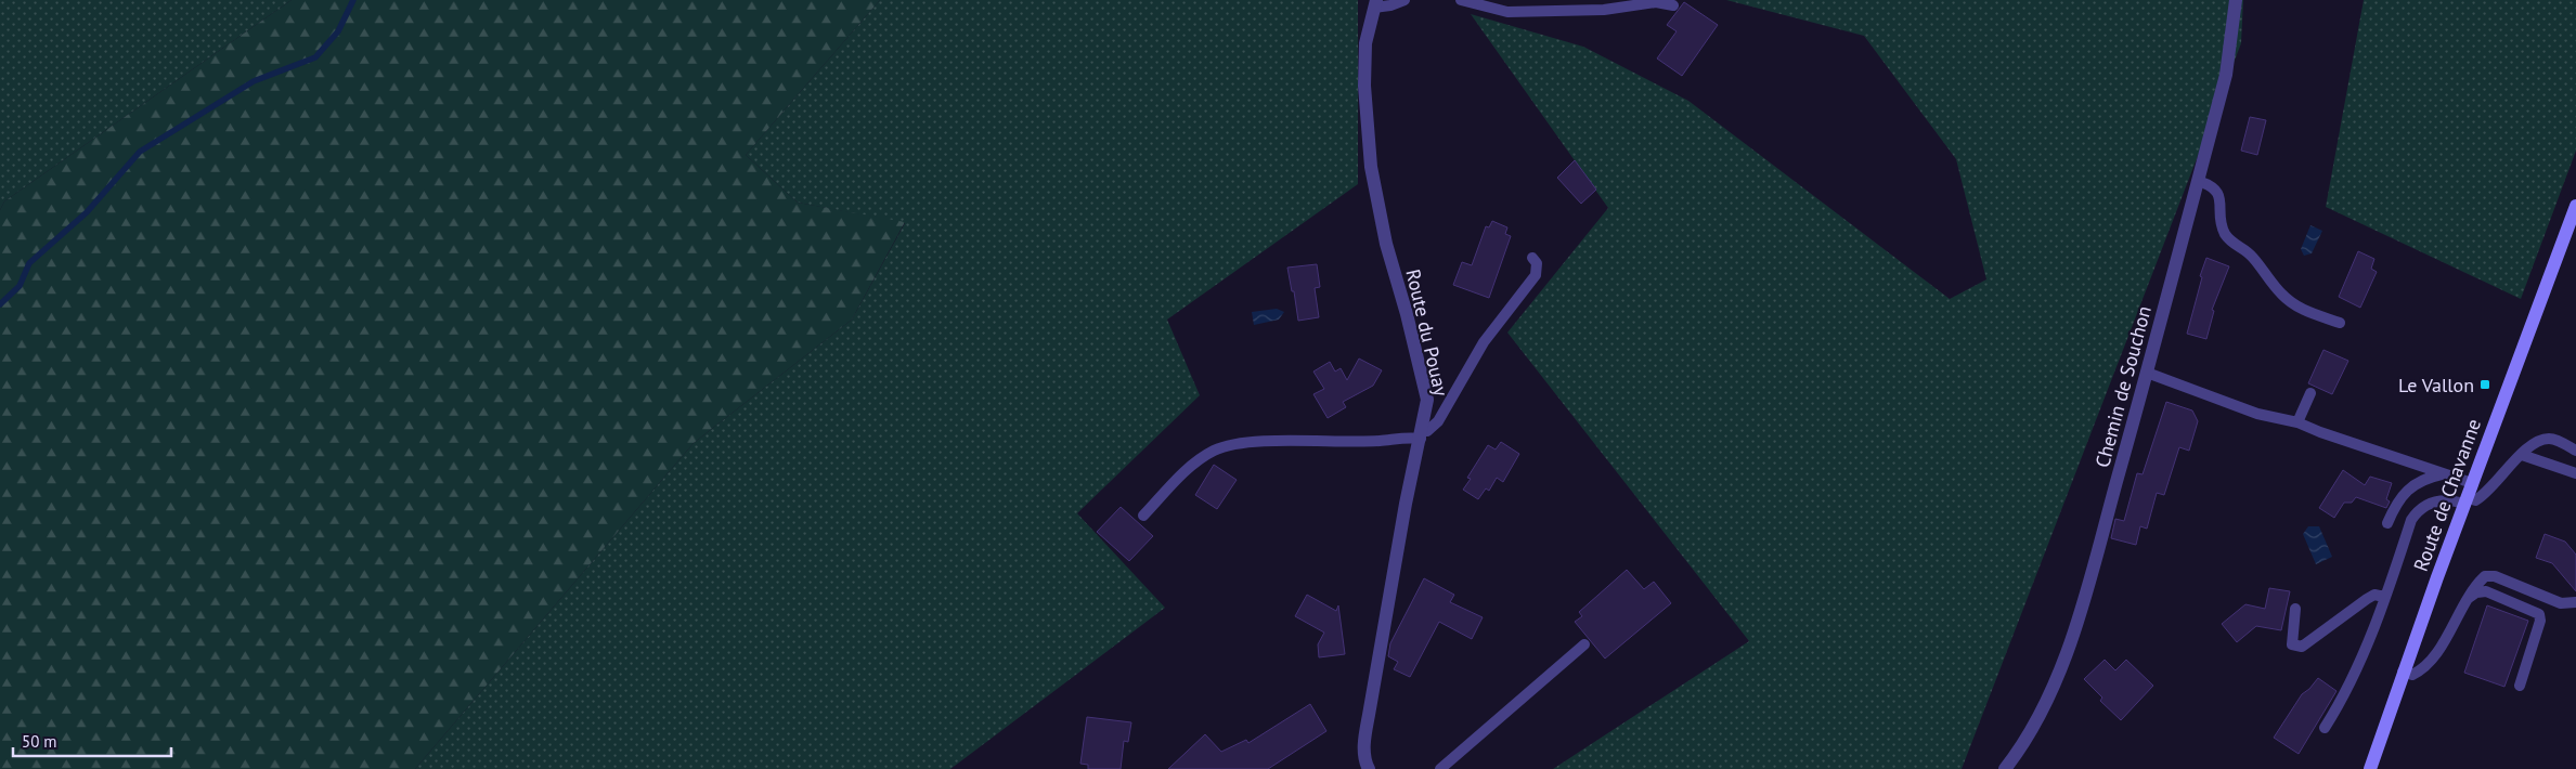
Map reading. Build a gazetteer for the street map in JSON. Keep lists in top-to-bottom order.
{
  "streets": {
    "main road": ["Route de Chavanne"],
    "street": ["Route du Pouay", "Chemin de Souchon"]
  },
  "places": {
    "transit": ["Le Vallon"]
  },
  "scale_bar": "50 m"
}
